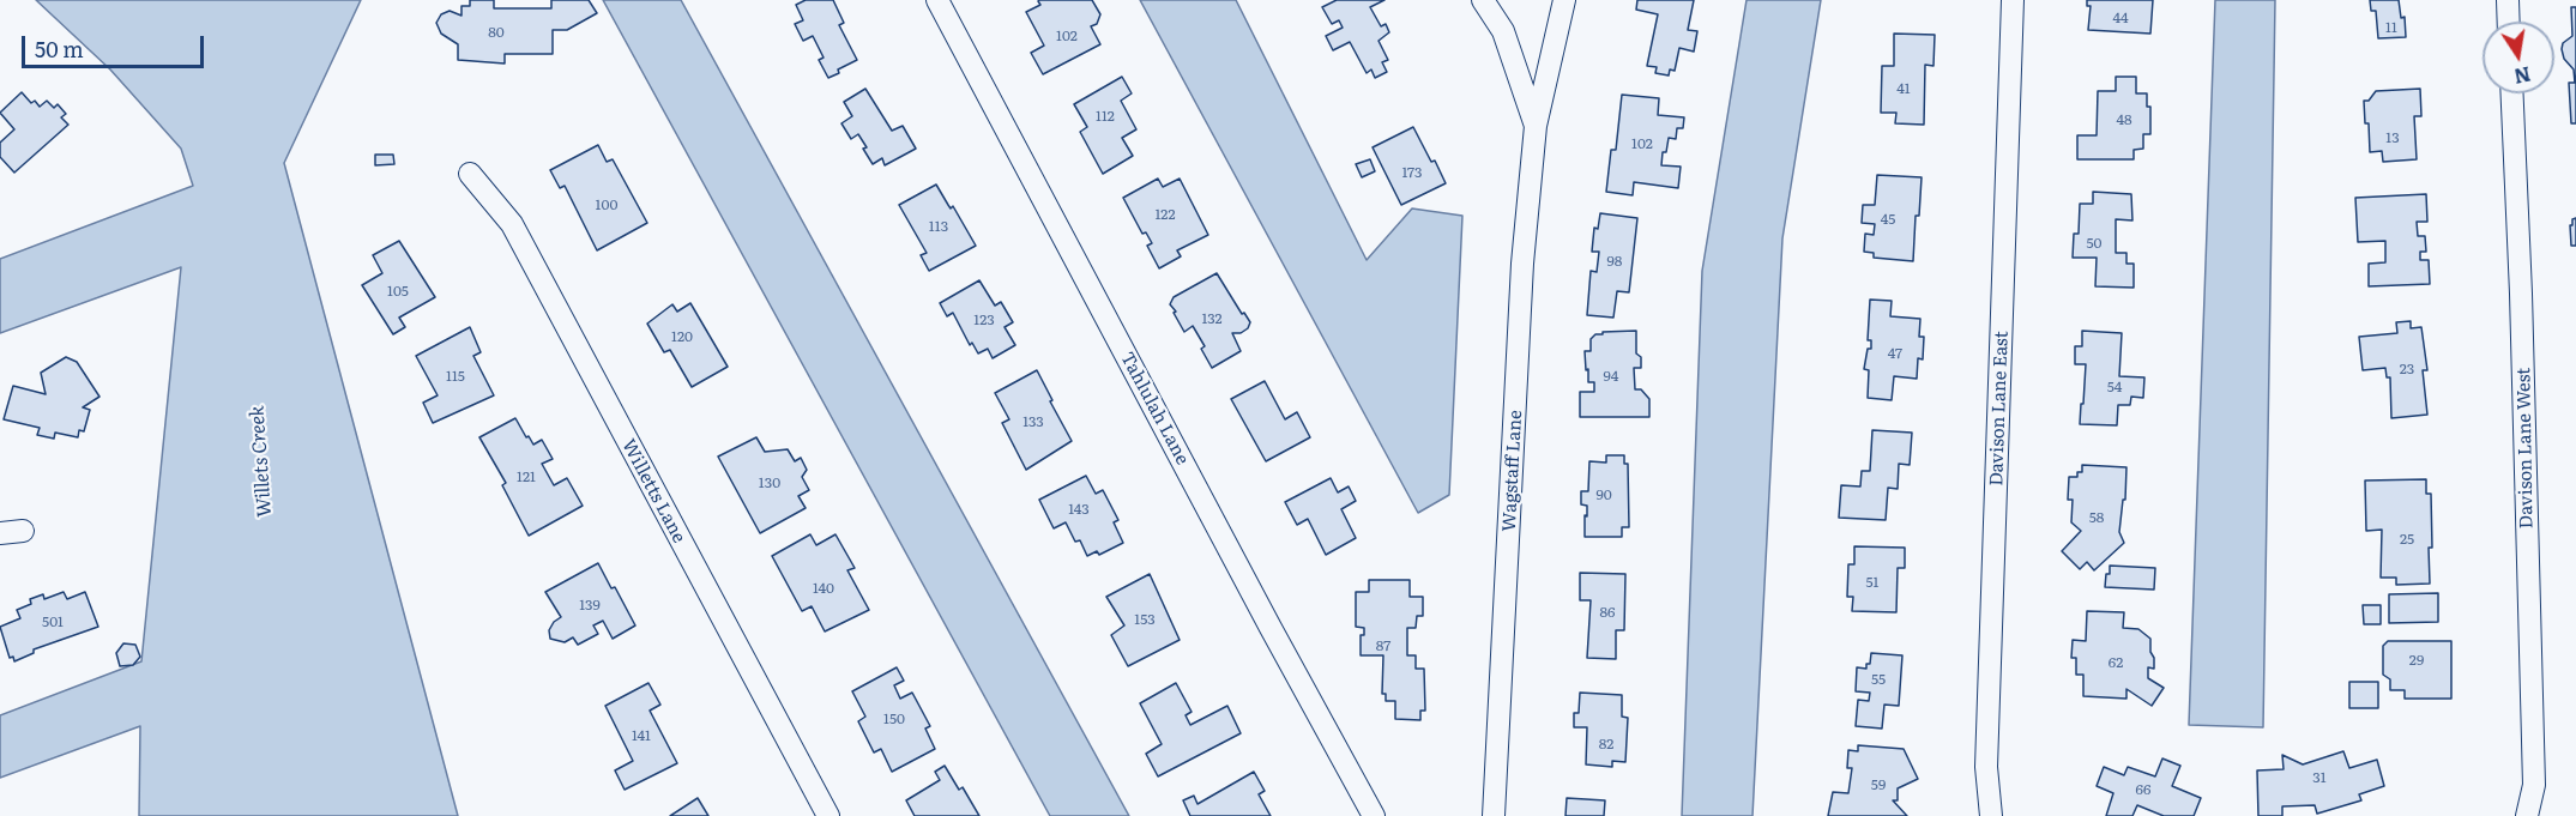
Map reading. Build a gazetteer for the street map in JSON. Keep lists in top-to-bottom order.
{
  "streets": {
    "street": [
      "Tahlulah Lane",
      "Davison Lane East",
      "Davison Lane West",
      "Wagstaff Lane",
      "Willetts Lane"
    ]
  },
  "water": ["Willets Creek"],
  "house_numbers": [
    "44",
    "11",
    "80",
    "102",
    "41",
    "112",
    "48",
    "13",
    "102",
    "173",
    "100",
    "122",
    "45",
    "113",
    "50",
    "98",
    "105",
    "132",
    "123",
    "120",
    "47",
    "23",
    "115",
    "94",
    "54",
    "133",
    "121",
    "130",
    "90",
    "143",
    "58",
    "25",
    "51",
    "140",
    "139",
    "86",
    "153",
    "501",
    "87",
    "29",
    "62",
    "55",
    "150",
    "141",
    "82",
    "31",
    "59",
    "66"
  ],
  "scale_bar": "50 m",
  "north": "bottom"
}
